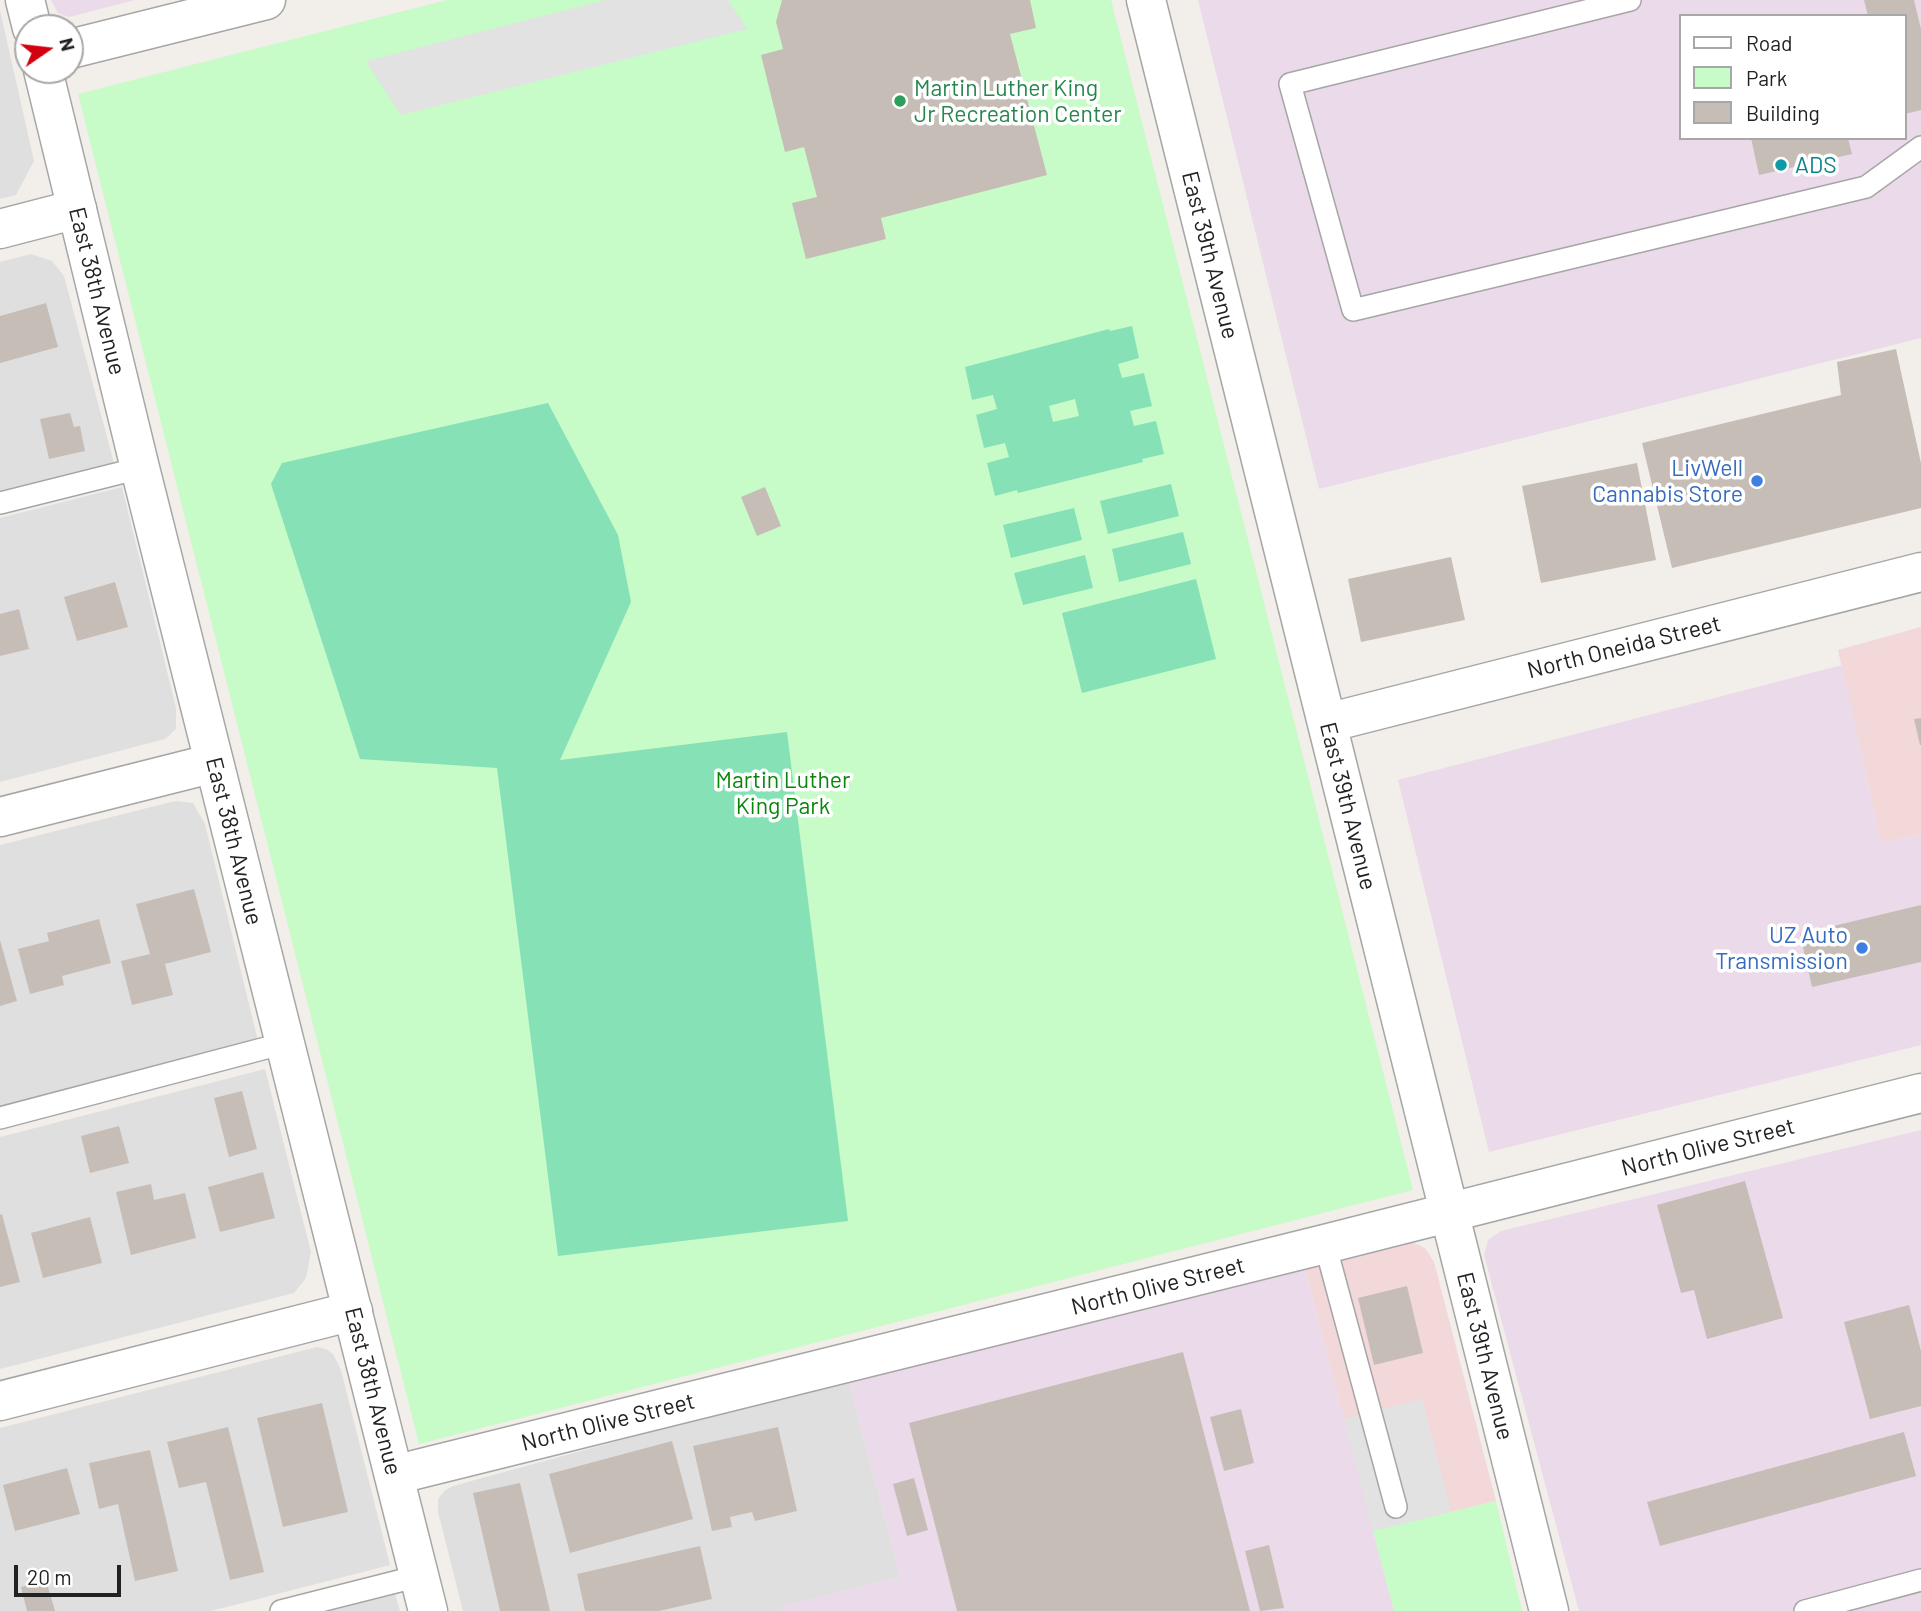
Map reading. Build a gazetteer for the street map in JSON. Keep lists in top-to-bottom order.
{
  "streets": {
    "street": [
      "East 39th Avenue",
      "East 38th Avenue",
      "North Oneida Street",
      "North Olive Street"
    ]
  },
  "crossings": [
    ["East 39th Avenue", "North Oneida Street"],
    ["East 39th Avenue", "North Olive Street"],
    ["East 38th Avenue", "North Olive Street"]
  ],
  "parks": ["Martin Luther King Park"],
  "places": [
    "Martin Luther King Jr Recreation Center",
    "ADS",
    "LivWell Cannabis Store",
    "UZ Auto Transmission"
  ],
  "legend": ["Road", "Park", "Building"],
  "scale_bar": "20 m",
  "north": "right"
}
